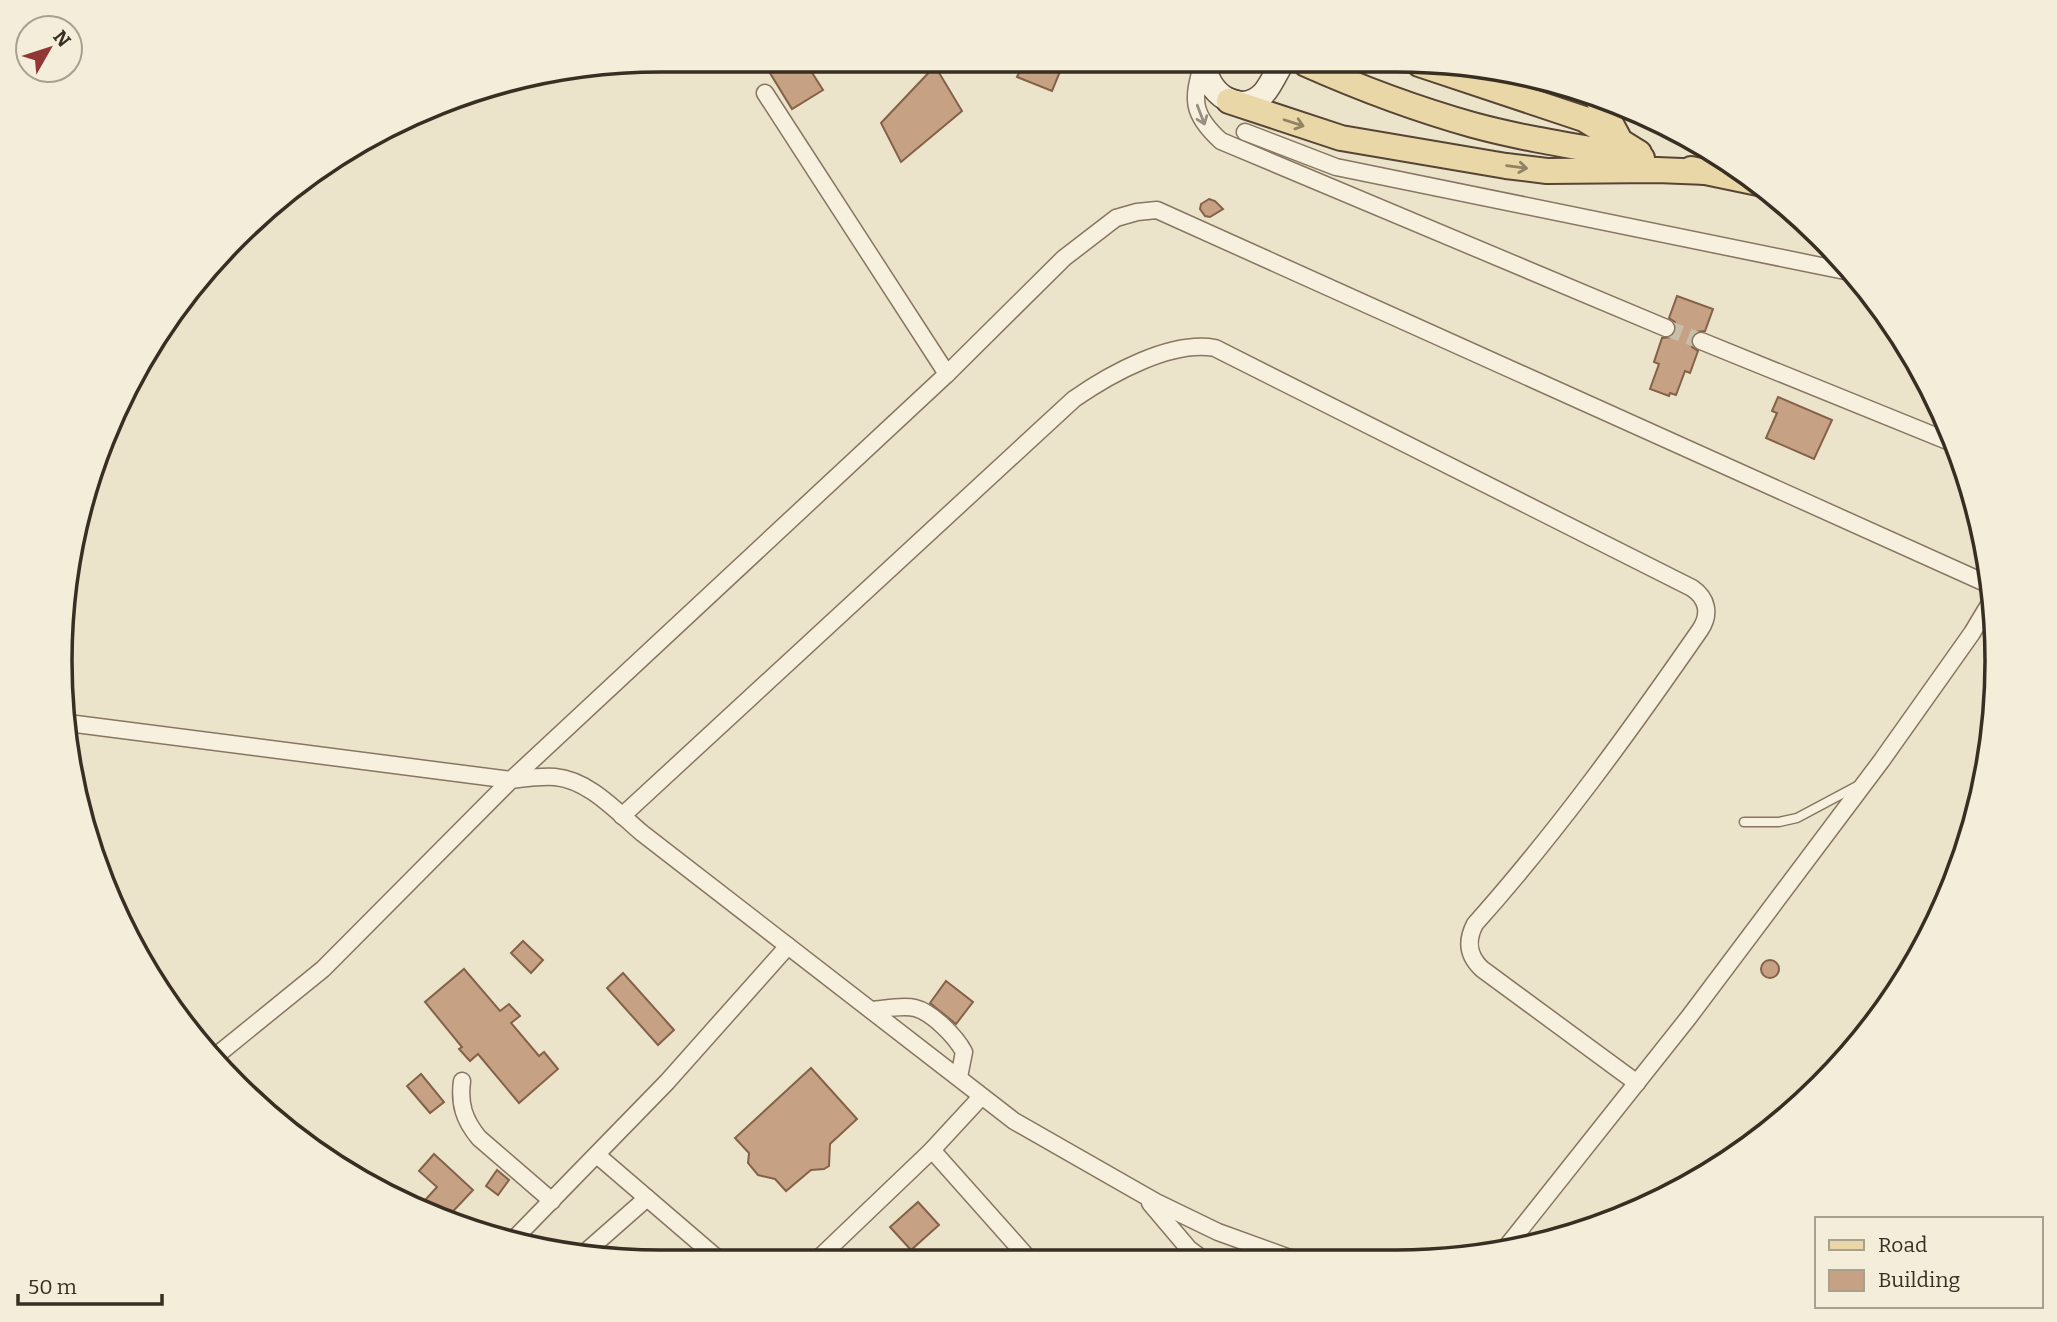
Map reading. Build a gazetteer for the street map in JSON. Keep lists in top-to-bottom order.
{
  "legend": ["Road", "Building"],
  "scale_bar": "50 m",
  "north": "top right"
}
